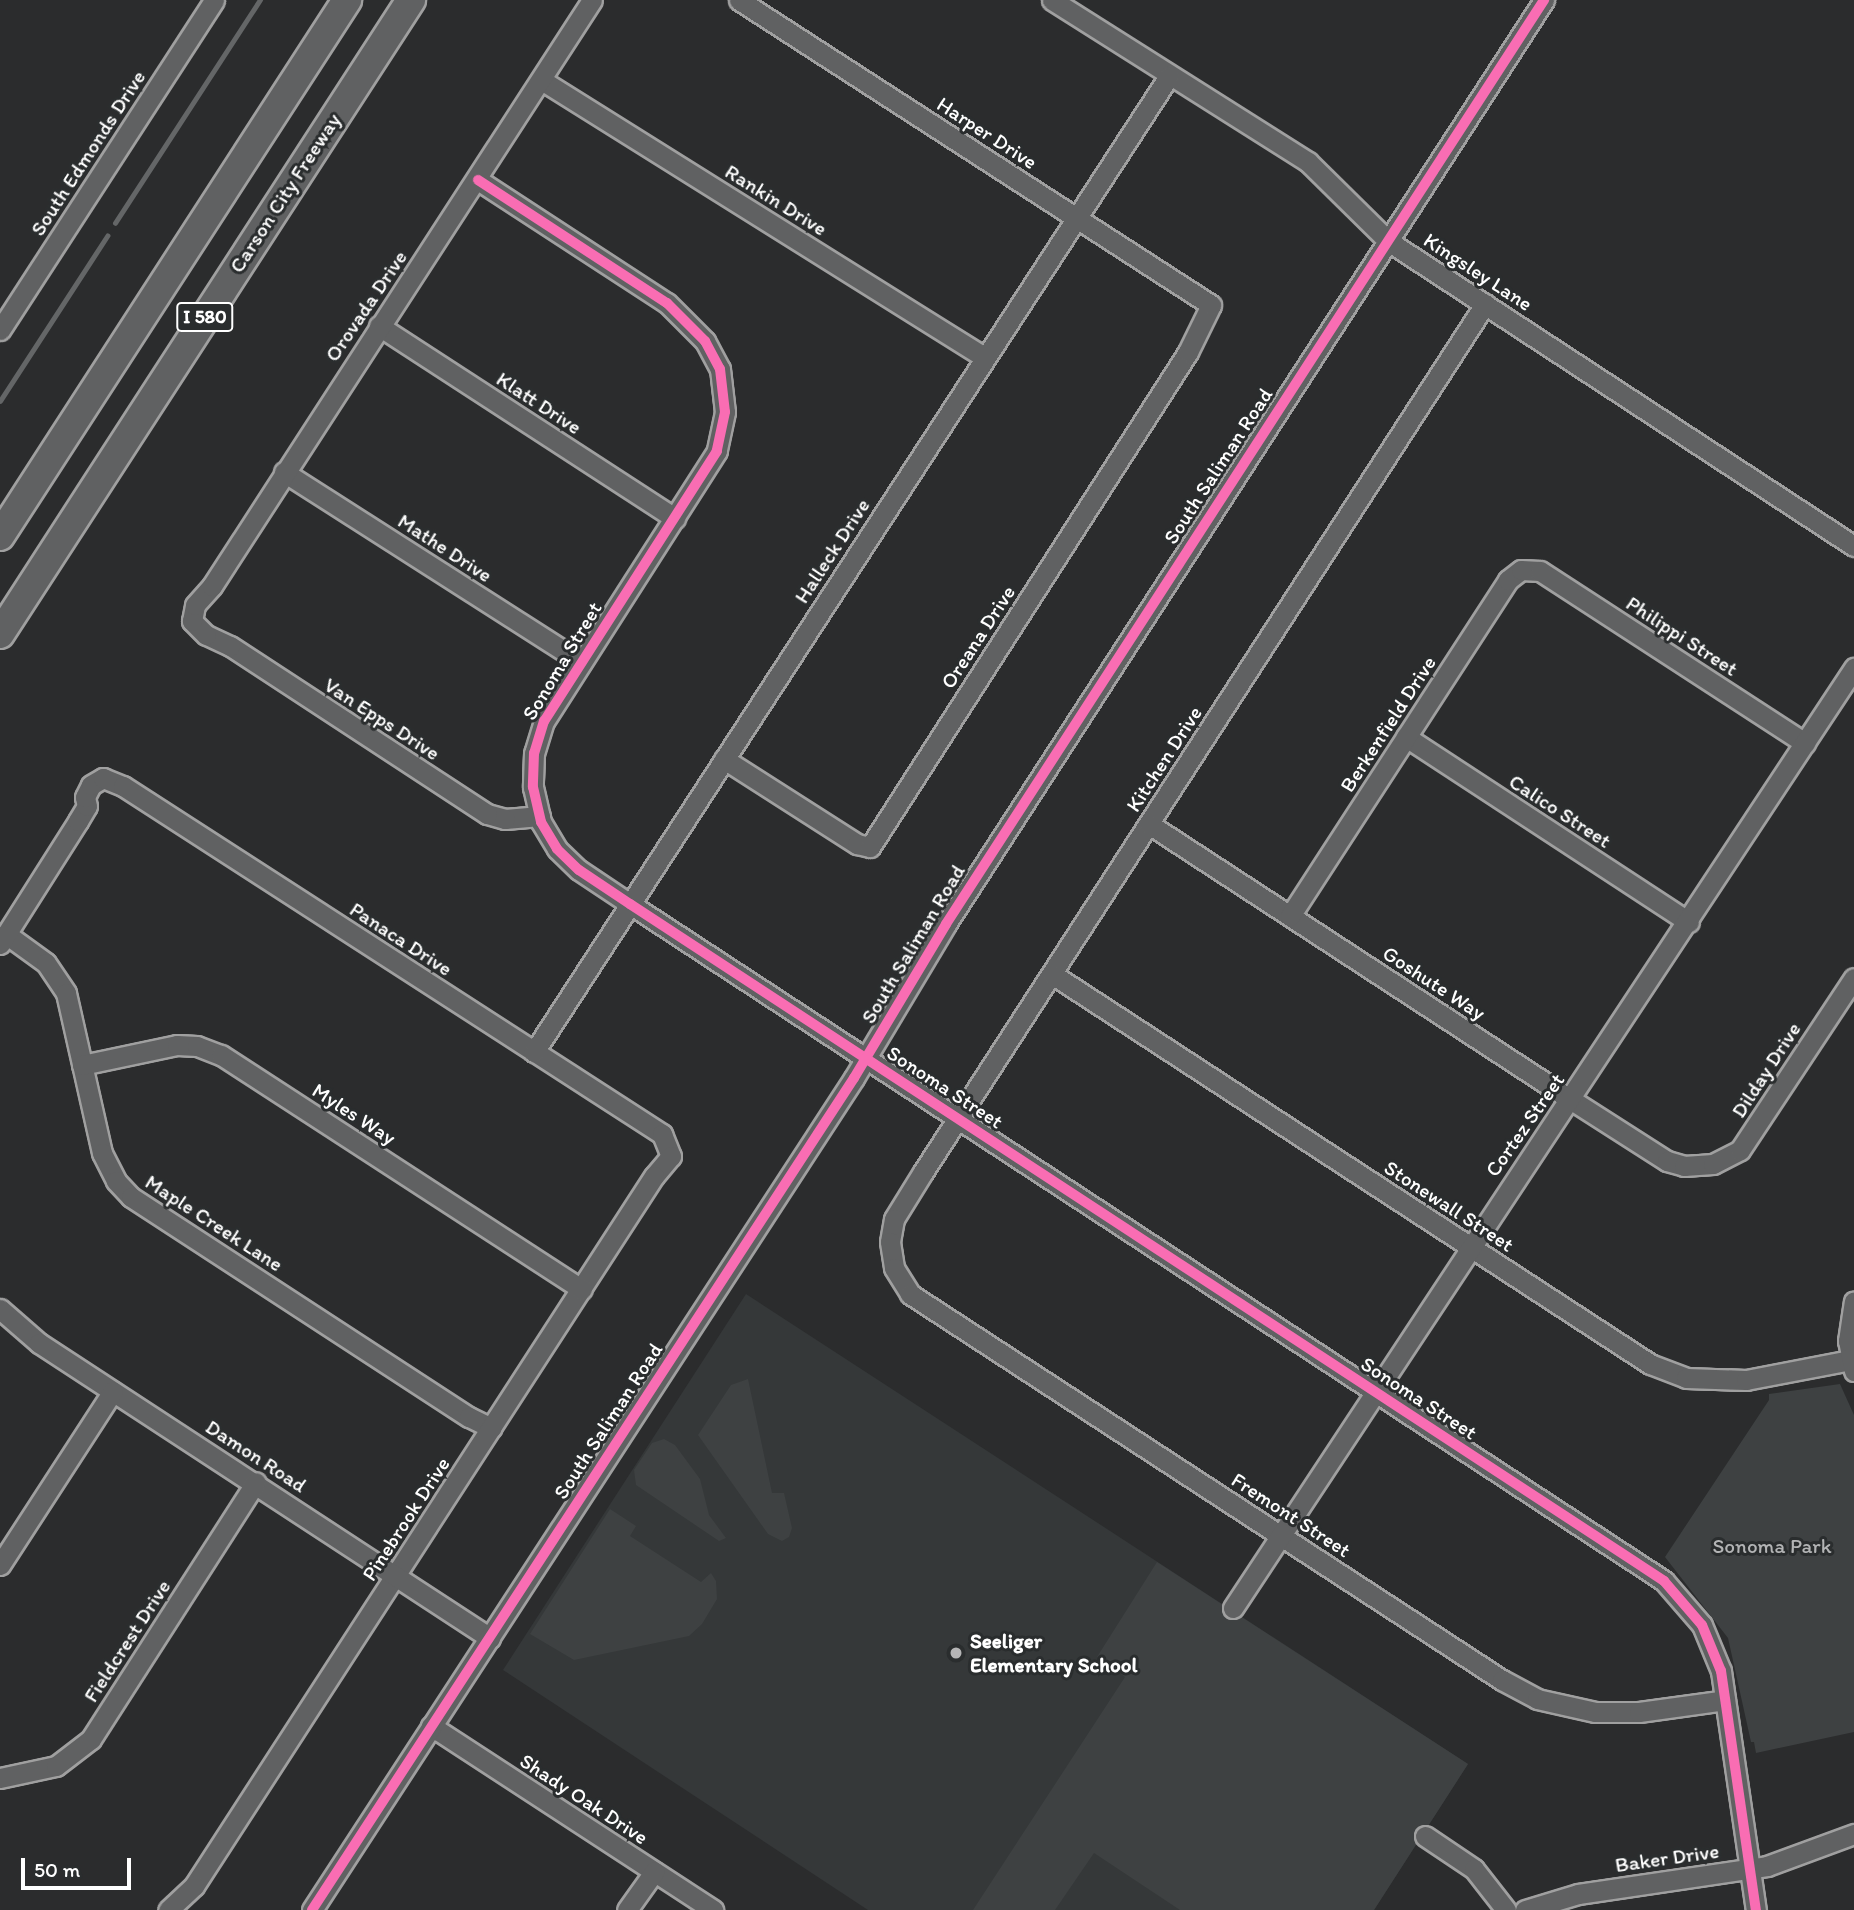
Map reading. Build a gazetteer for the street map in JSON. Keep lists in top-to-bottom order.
{
  "streets": {
    "highway": ["Carson City Freeway", "I 580"],
    "street": [
      "Harper Drive",
      "South Edmonds Drive",
      "Rankin Drive",
      "Kingsley Lane",
      "Orovada Drive",
      "Klatt Drive",
      "South Saliman Road",
      "Mathe Drive",
      "Halleck Drive",
      "Philippi Street",
      "Oreana Drive",
      "Sonoma Street",
      "Van Epps Drive",
      "Berkenfield Drive",
      "Kitchen Drive",
      "Calico Street",
      "Panaca Drive",
      "Goshute Way",
      "Dilday Drive",
      "Myles Way",
      "Cortez Street",
      "Stonewall Street",
      "Maple Creek Lane",
      "Damon Road",
      "Fremont Street",
      "Pinebrook Drive",
      "Fieldcrest Drive",
      "Shady Oak Drive",
      "Baker Drive"
    ]
  },
  "crossings": [
    ["Harper Drive", "Halleck Drive"],
    ["Harper Drive", "Oreana Drive"],
    ["Rankin Drive", "Orovada Drive"],
    ["Rankin Drive", "Halleck Drive"],
    ["Kingsley Lane", "South Saliman Road"],
    ["Kingsley Lane", "Halleck Drive"],
    ["Kingsley Lane", "Kitchen Drive"],
    ["Orovada Drive", "Klatt Drive"],
    ["Orovada Drive", "Mathe Drive"],
    ["Orovada Drive", "Sonoma Street"],
    ["Orovada Drive", "Van Epps Drive"],
    ["Klatt Drive", "Sonoma Street"],
    ["South Saliman Road", "Sonoma Street"],
    ["South Saliman Road", "Damon Road"],
    ["South Saliman Road", "Shady Oak Drive"],
    ["Mathe Drive", "Sonoma Street"],
    ["Halleck Drive", "Oreana Drive"],
    ["Halleck Drive", "Sonoma Street"],
    ["Halleck Drive", "Panaca Drive"],
    ["Philippi Street", "Berkenfield Drive"],
    ["Philippi Street", "Cortez Street"],
    ["Sonoma Street", "Van Epps Drive"],
    ["Sonoma Street", "Kitchen Drive"],
    ["Sonoma Street", "Cortez Street"],
    ["Sonoma Street", "Fremont Street"],
    ["Sonoma Street", "Baker Drive"],
    ["Berkenfield Drive", "Calico Street"],
    ["Berkenfield Drive", "Goshute Way"],
    ["Kitchen Drive", "Goshute Way"],
    ["Kitchen Drive", "Stonewall Street"],
    ["Kitchen Drive", "Fremont Street"],
    ["Calico Street", "Cortez Street"],
    ["Panaca Drive", "Maple Creek Lane"],
    ["Panaca Drive", "Pinebrook Drive"],
    ["Goshute Way", "Dilday Drive"],
    ["Goshute Way", "Cortez Street"],
    ["Myles Way", "Maple Creek Lane"],
    ["Myles Way", "Pinebrook Drive"],
    ["Cortez Street", "Stonewall Street"],
    ["Cortez Street", "Fremont Street"],
    ["Maple Creek Lane", "Pinebrook Drive"],
    ["Damon Road", "Pinebrook Drive"],
    ["Damon Road", "Fieldcrest Drive"]
  ],
  "parks": ["Sonoma Park"],
  "places": ["Seeliger Elementary School"],
  "scale_bar": "50 m"
}
